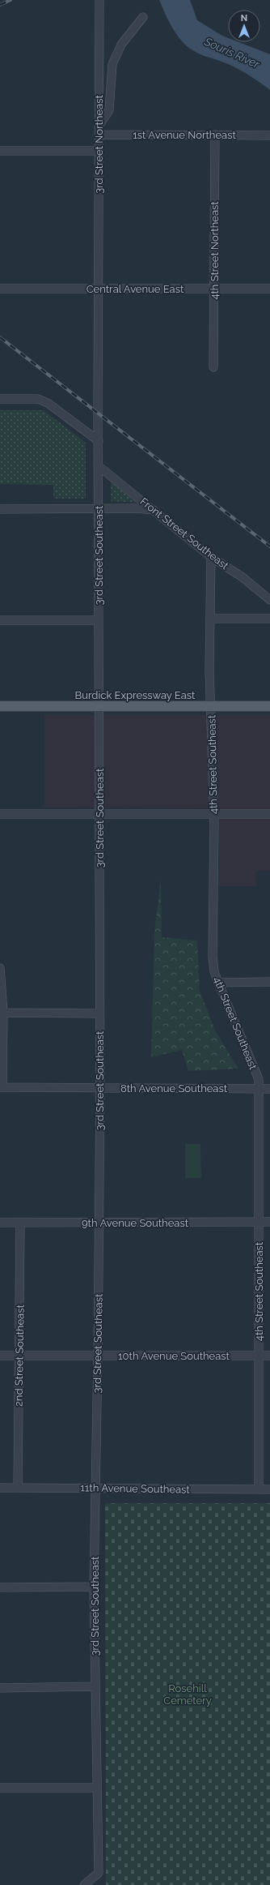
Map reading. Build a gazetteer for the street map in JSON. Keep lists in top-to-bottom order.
{
  "streets": {
    "main road": ["Burdick Expressway East"],
    "street": [
      "1st Avenue Northeast",
      "3rd Street Northeast",
      "4th Street Northeast",
      "Central Avenue East",
      "Front Street Southeast",
      "3rd Street Southeast",
      "4th Street Southeast",
      "8th Avenue Southeast",
      "9th Avenue Southeast",
      "2nd Street Southeast",
      "10th Avenue Southeast",
      "11th Avenue Southeast"
    ]
  },
  "crossings": [
    ["1st Avenue Northeast", "3rd Street Northeast"],
    ["1st Avenue Northeast", "4th Street Northeast"],
    ["3rd Street Northeast", "Central Avenue East"],
    ["3rd Street Northeast", "3rd Street Southeast"],
    ["4th Street Northeast", "Central Avenue East"],
    ["Central Avenue East", "3rd Street Southeast"],
    ["Front Street Southeast", "3rd Street Southeast"],
    ["Front Street Southeast", "4th Street Southeast"],
    ["3rd Street Southeast", "Burdick Expressway East"],
    ["3rd Street Southeast", "8th Avenue Southeast"],
    ["3rd Street Southeast", "9th Avenue Southeast"],
    ["3rd Street Southeast", "10th Avenue Southeast"],
    ["3rd Street Southeast", "11th Avenue Southeast"],
    ["Burdick Expressway East", "4th Street Southeast"],
    ["4th Street Southeast", "8th Avenue Southeast"],
    ["4th Street Southeast", "9th Avenue Southeast"],
    ["4th Street Southeast", "10th Avenue Southeast"],
    ["4th Street Southeast", "11th Avenue Southeast"],
    ["9th Avenue Southeast", "2nd Street Southeast"],
    ["2nd Street Southeast", "10th Avenue Southeast"],
    ["2nd Street Southeast", "11th Avenue Southeast"]
  ],
  "water": ["Souris River"],
  "parks": ["Rosehill Cemetery"],
  "north": "top"
}
